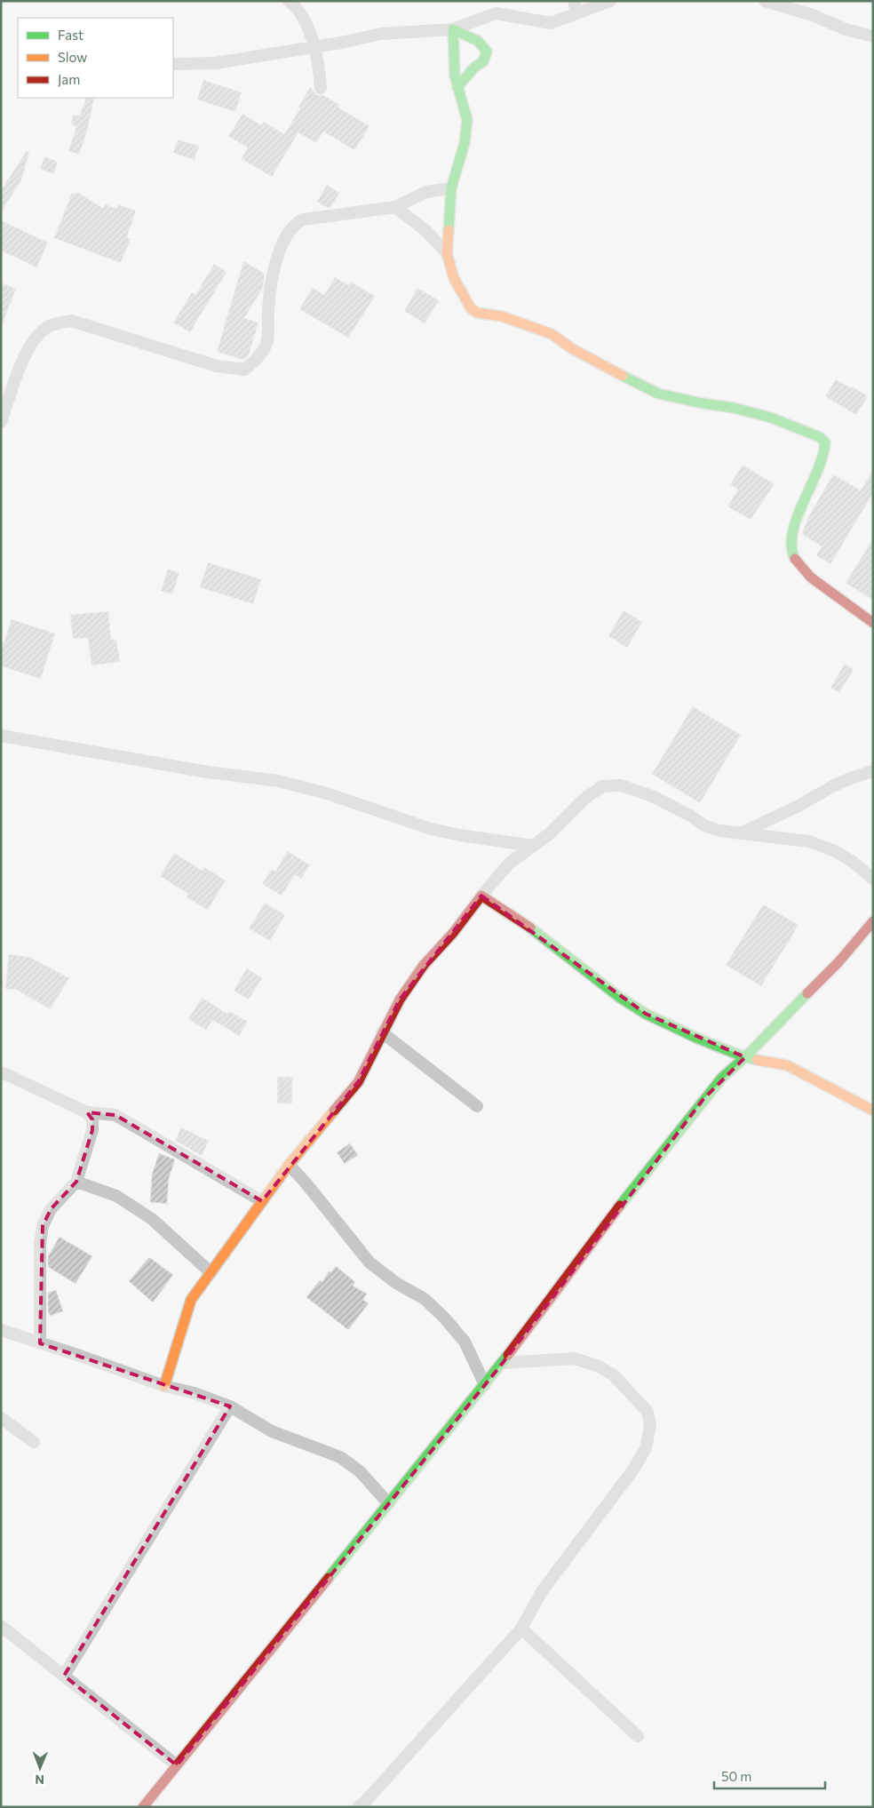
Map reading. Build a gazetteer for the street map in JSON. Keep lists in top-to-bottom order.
{
  "legend": ["Fast", "Slow", "Jam"],
  "scale_bar": "50 m",
  "north": "bottom"
}
